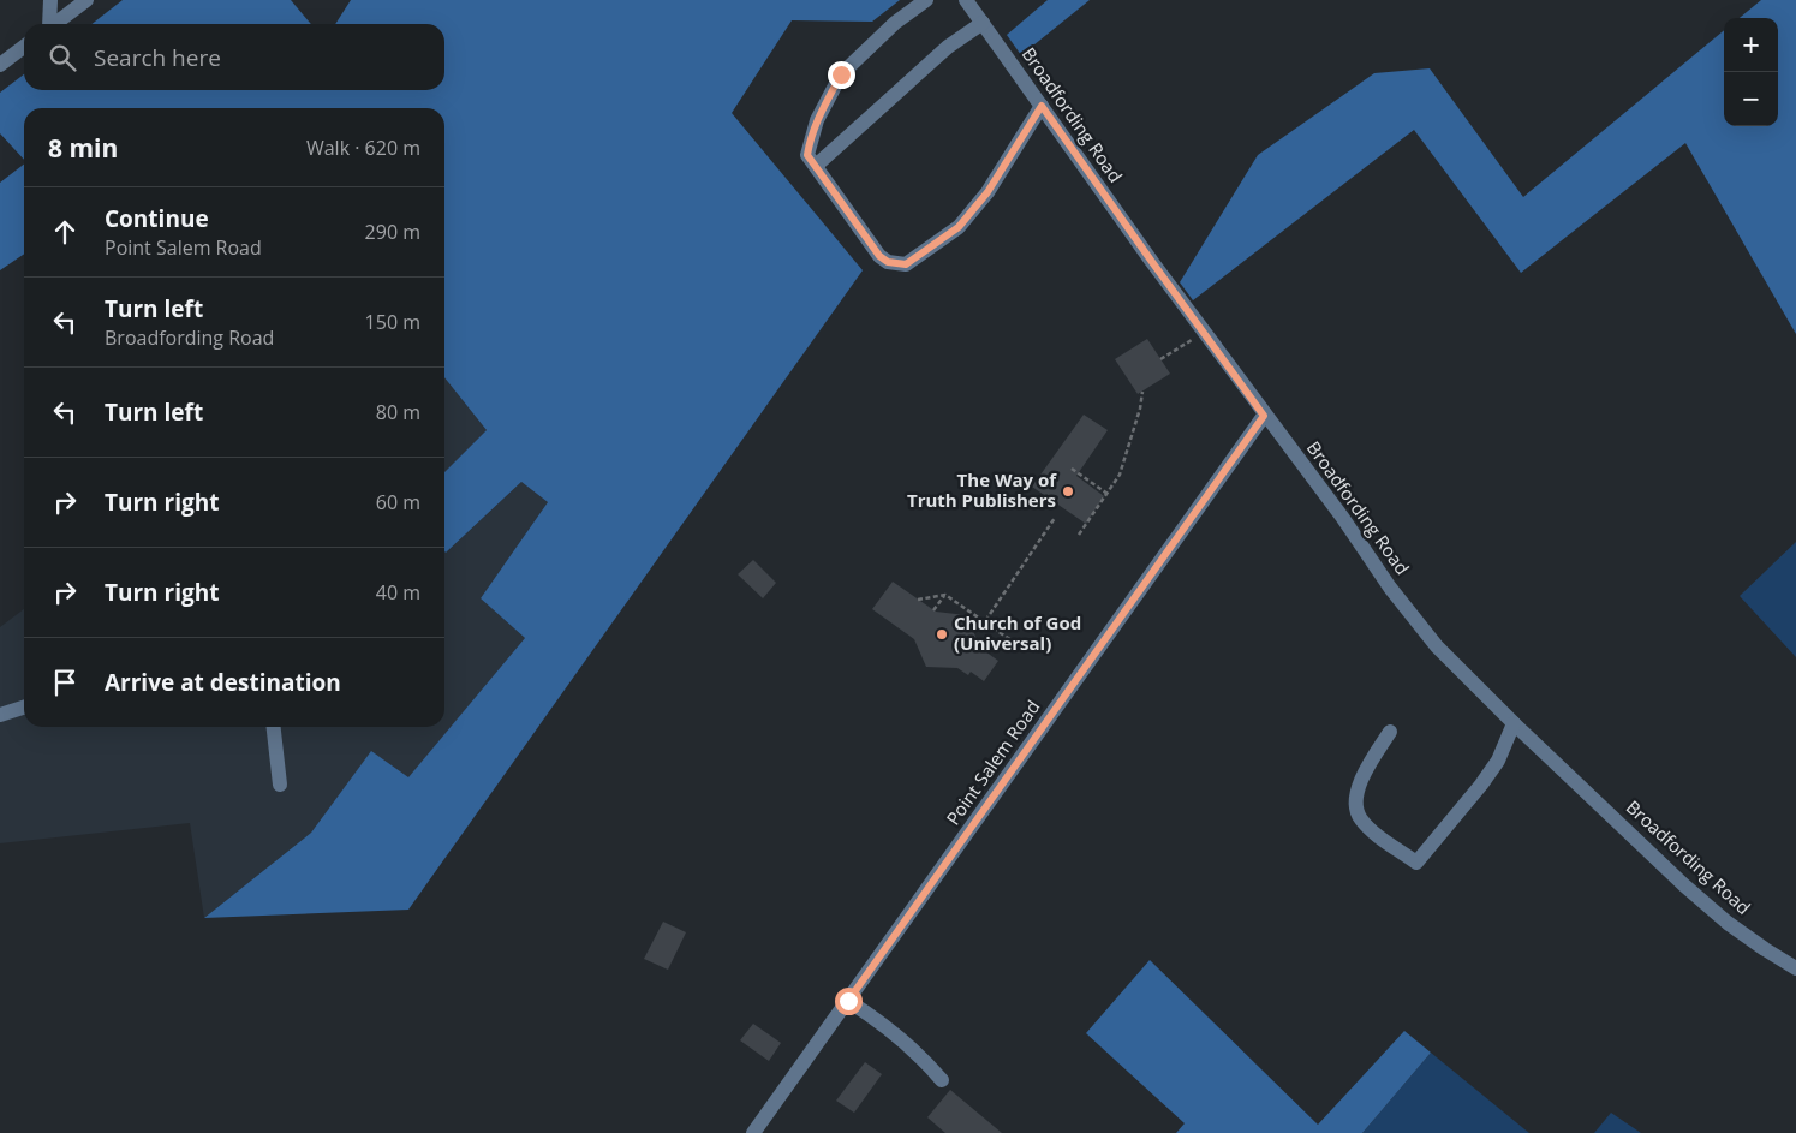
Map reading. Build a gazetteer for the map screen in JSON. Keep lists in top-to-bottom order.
{
  "streets": {
    "street": ["Broadfording Road", "Point Salem Road"]
  },
  "crossings": [
    ["Broadfording Road", "Point Salem Road"]
  ],
  "places": ["The Way of Truth Publishers", "Church of God (Universal)"],
  "page": {
    "map_buttons": ["+", "−"],
    "search": "Search here",
    "heading": ["8 min", "Walk · 620 m"],
    "list": [
      ["Continue", "Point Salem Road", "290 m"],
      ["Turn left", "Broadfording Road", "150 m"],
      ["Turn left", "80 m"],
      ["Turn right", "60 m"],
      ["Turn right", "40 m"],
      "Arrive at destination"
    ]
  }
}
